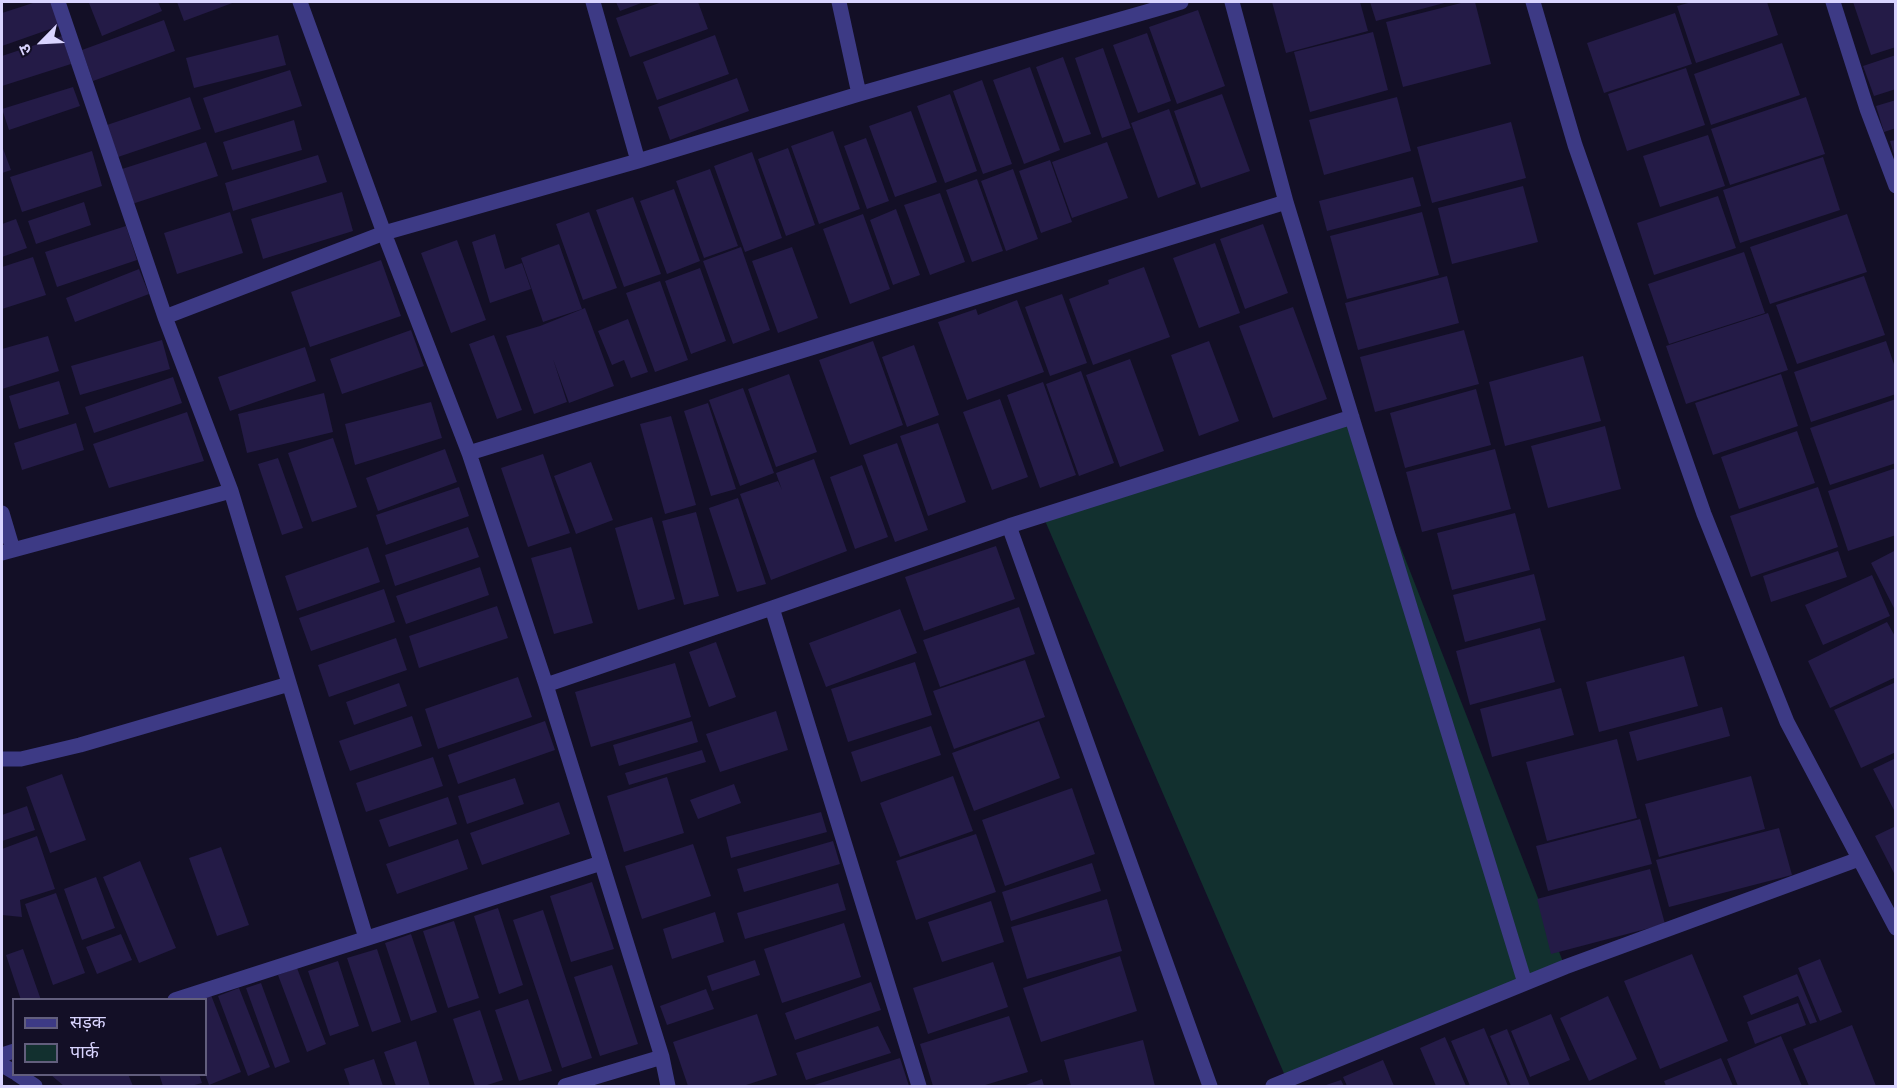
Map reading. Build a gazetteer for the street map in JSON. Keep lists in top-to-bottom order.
{
  "legend": ["सड़क", "पार्क"],
  "north": "bottom left"
}
